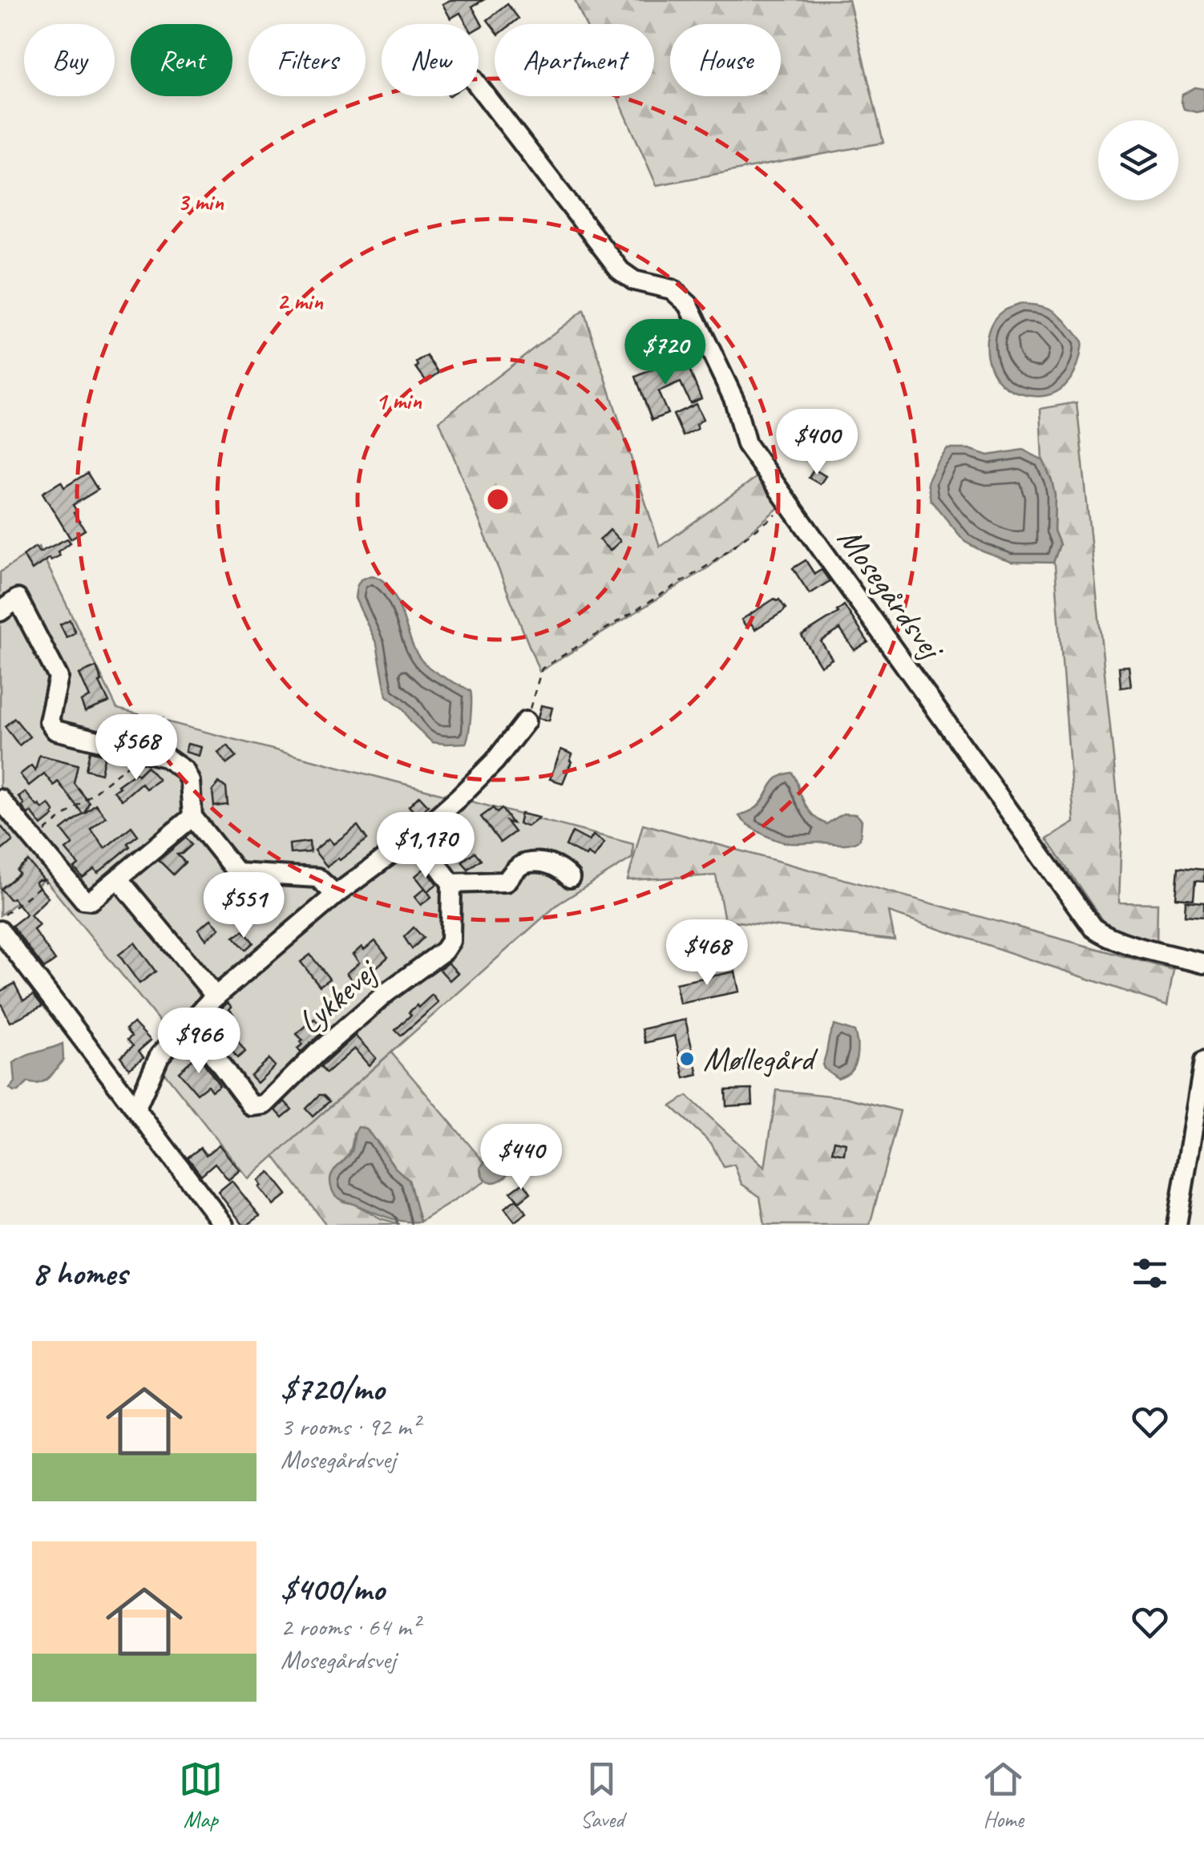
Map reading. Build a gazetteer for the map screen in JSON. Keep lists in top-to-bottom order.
{
  "streets": {
    "street": ["Mosegårdsvej", "Lykkevej"]
  },
  "places": ["Møllegård"],
  "page": {
    "chip": [
      "Buy",
      "Rent",
      "Filters",
      "New",
      "Apartment",
      "House"
    ],
    "price": [
      "$720",
      "$400",
      "$568",
      "$1,170",
      "$551",
      "$468",
      "$966",
      "$440"
    ],
    "heading": "8 homes",
    "list": [
      {
        "name": "$720/mo",
        "note": "3 rooms · 92 m² · Mosegårdsvej"
      },
      {
        "name": "$400/mo",
        "note": "2 rooms · 64 m² · Mosegårdsvej"
      }
    ],
    "tabs": ["Map", "Saved", "Home"]
  },
  "rings": ["3 min", "2 min", "1 min"]
}
